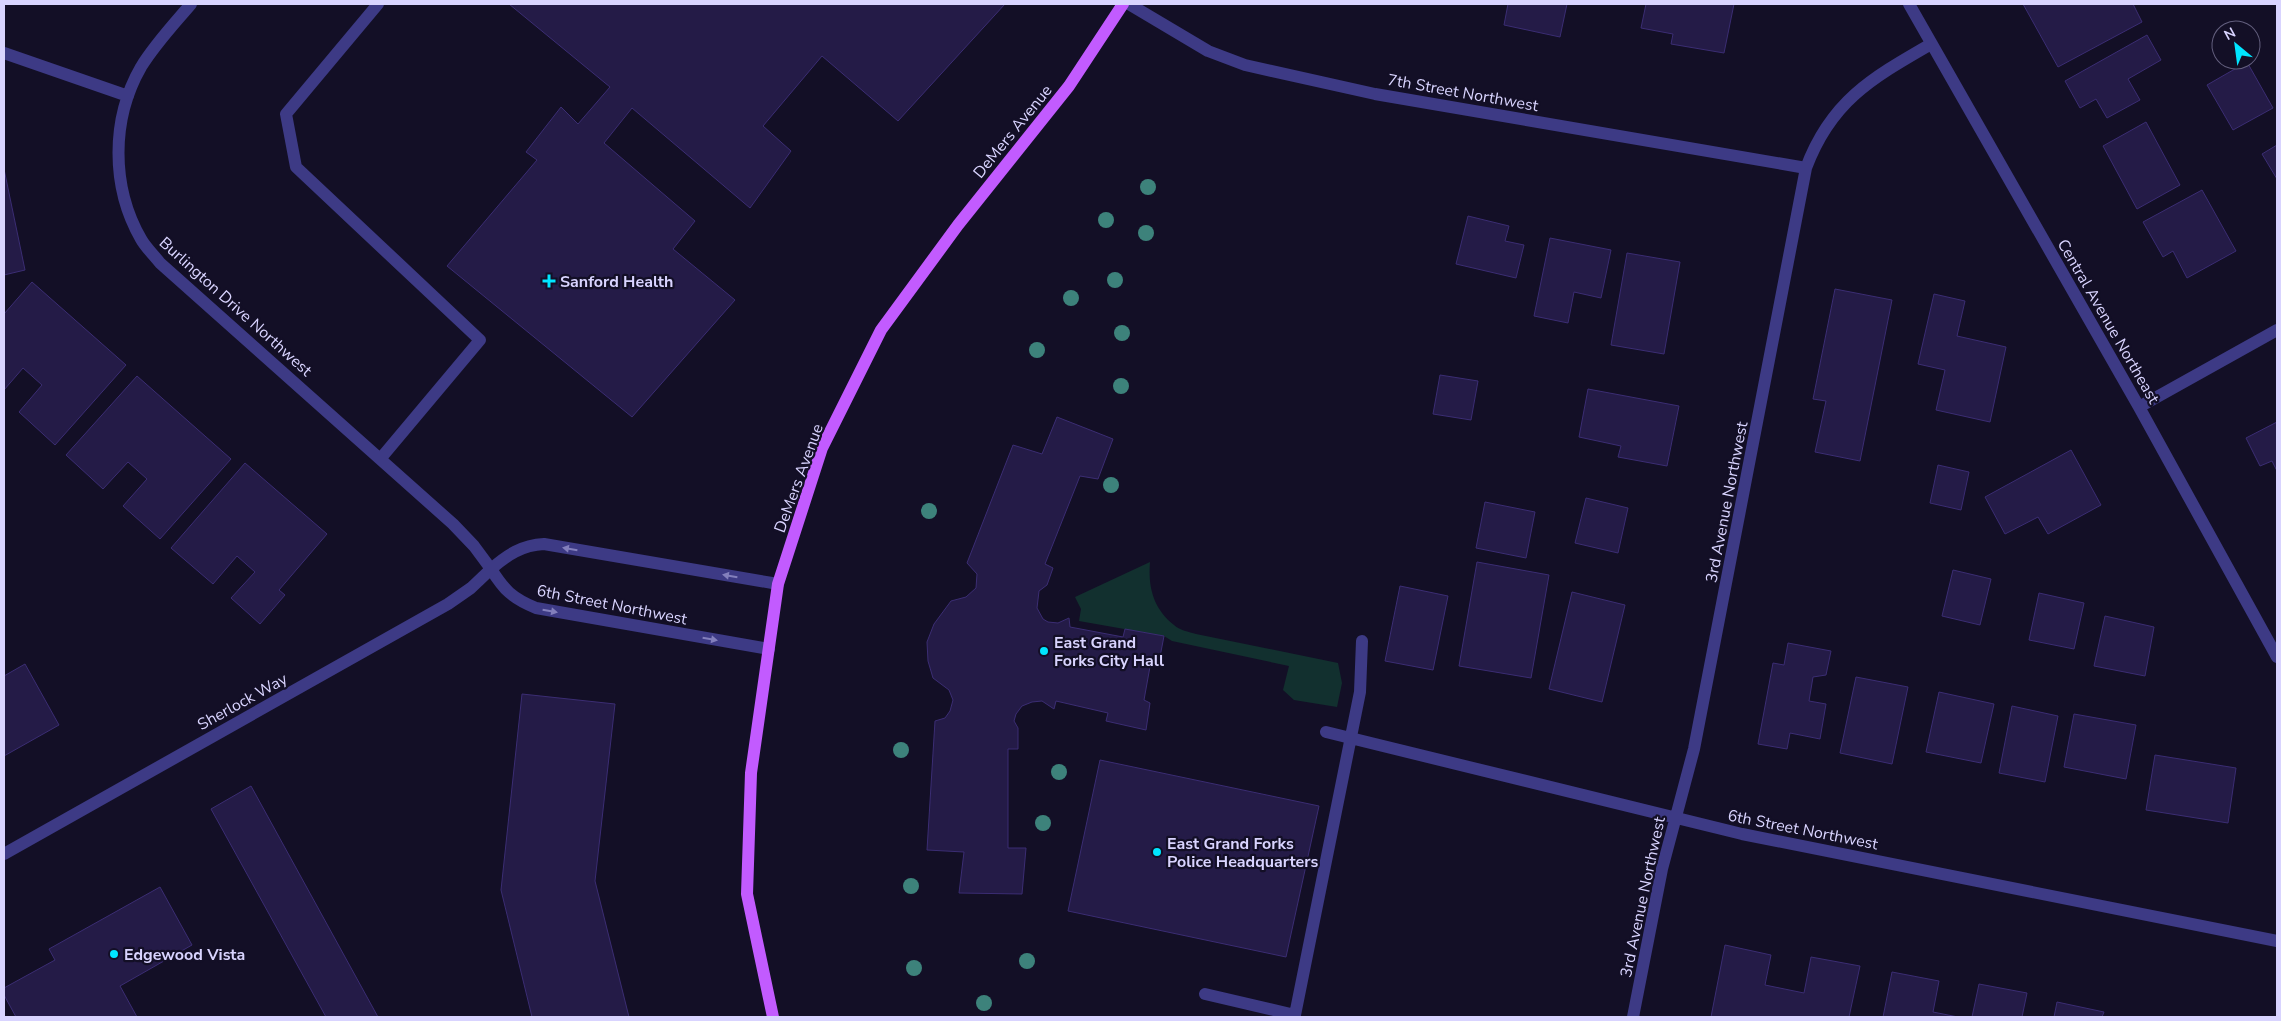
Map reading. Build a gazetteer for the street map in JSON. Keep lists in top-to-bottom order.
{
  "streets": {
    "main road": ["DeMers Avenue"],
    "street": [
      "7th Street Northwest",
      "Burlington Drive Northwest",
      "Central Avenue Northeast",
      "3rd Avenue Northwest",
      "6th Street Northwest",
      "Sherlock Way"
    ]
  },
  "crossings": [
    ["7th Street Northwest", "3rd Avenue Northwest"],
    ["DeMers Avenue", "6th Street Northwest"],
    ["Burlington Drive Northwest", "6th Street Northwest"],
    ["Burlington Drive Northwest", "Sherlock Way"],
    ["Central Avenue Northeast", "3rd Avenue Northwest"],
    ["3rd Avenue Northwest", "6th Street Northwest"],
    ["6th Street Northwest", "Sherlock Way"]
  ],
  "places": {
    "health": ["Sanford Health"],
    "other": ["East Grand Forks City Hall", "East Grand Forks Police Headquarters", "Edgewood Vista"]
  },
  "north": "top left"
}
